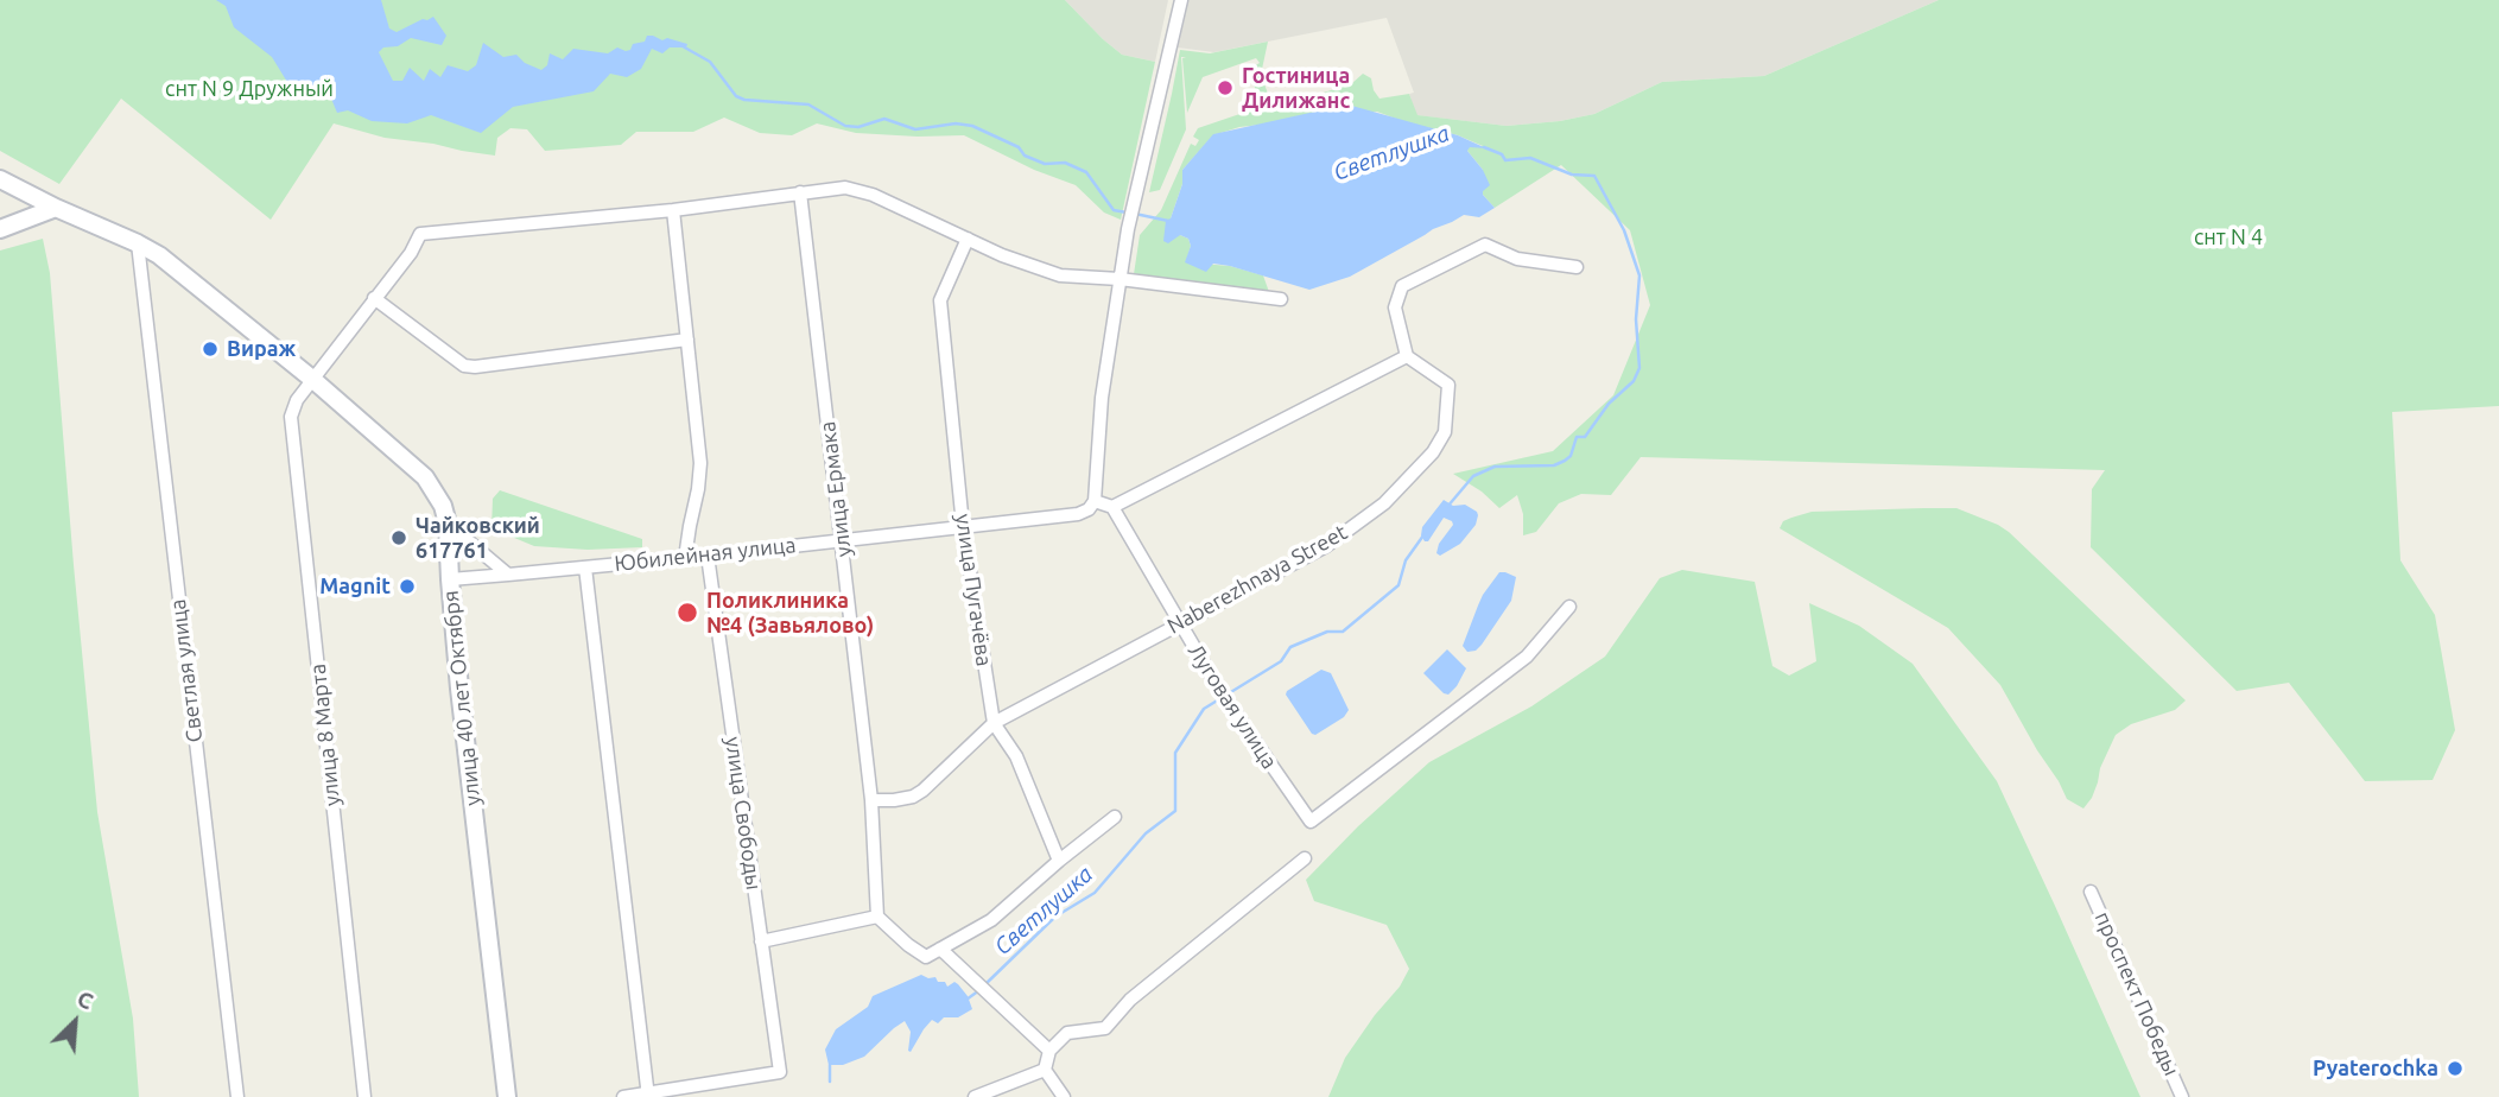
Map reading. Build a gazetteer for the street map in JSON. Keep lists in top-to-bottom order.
{
  "streets": {
    "main road": ["улица 40 лет Октября"],
    "street": [
      "улица Ермака",
      "Юбилейная улица",
      "Naberezhnaya Street",
      "улица Пугачёва",
      "Светлая улица",
      "Луговая улица",
      "улица 8 Марта",
      "улица Свободы",
      "проспект Победы"
    ]
  },
  "crossings": [
    ["улица Ермака", "Юбилейная улица"],
    ["улица Ермака", "Naberezhnaya Street"],
    ["улица Ермака", "улица 8 Марта"],
    ["Юбилейная улица", "улица Пугачёва"],
    ["Юбилейная улица", "улица 40 лет Октября"],
    ["Юбилейная улица", "улица Свободы"],
    ["Naberezhnaya Street", "улица Пугачёва"],
    ["Naberezhnaya Street", "Луговая улица"],
    ["улица Пугачёва", "улица 8 Марта"],
    ["Светлая улица", "улица 40 лет Октября"],
    ["улица 40 лет Октября", "улица 8 Марта"]
  ],
  "water": ["Светлушка"],
  "parks": ["снт N 9 Дружный", "снт N 4"],
  "places": [
    "Гостиница Дилижанс",
    "Вираж",
    "Чайковский 617761",
    "Magnit",
    "Поликлиника №4 (Завьялово)",
    "Pyaterochka"
  ],
  "north": "top right"
}
